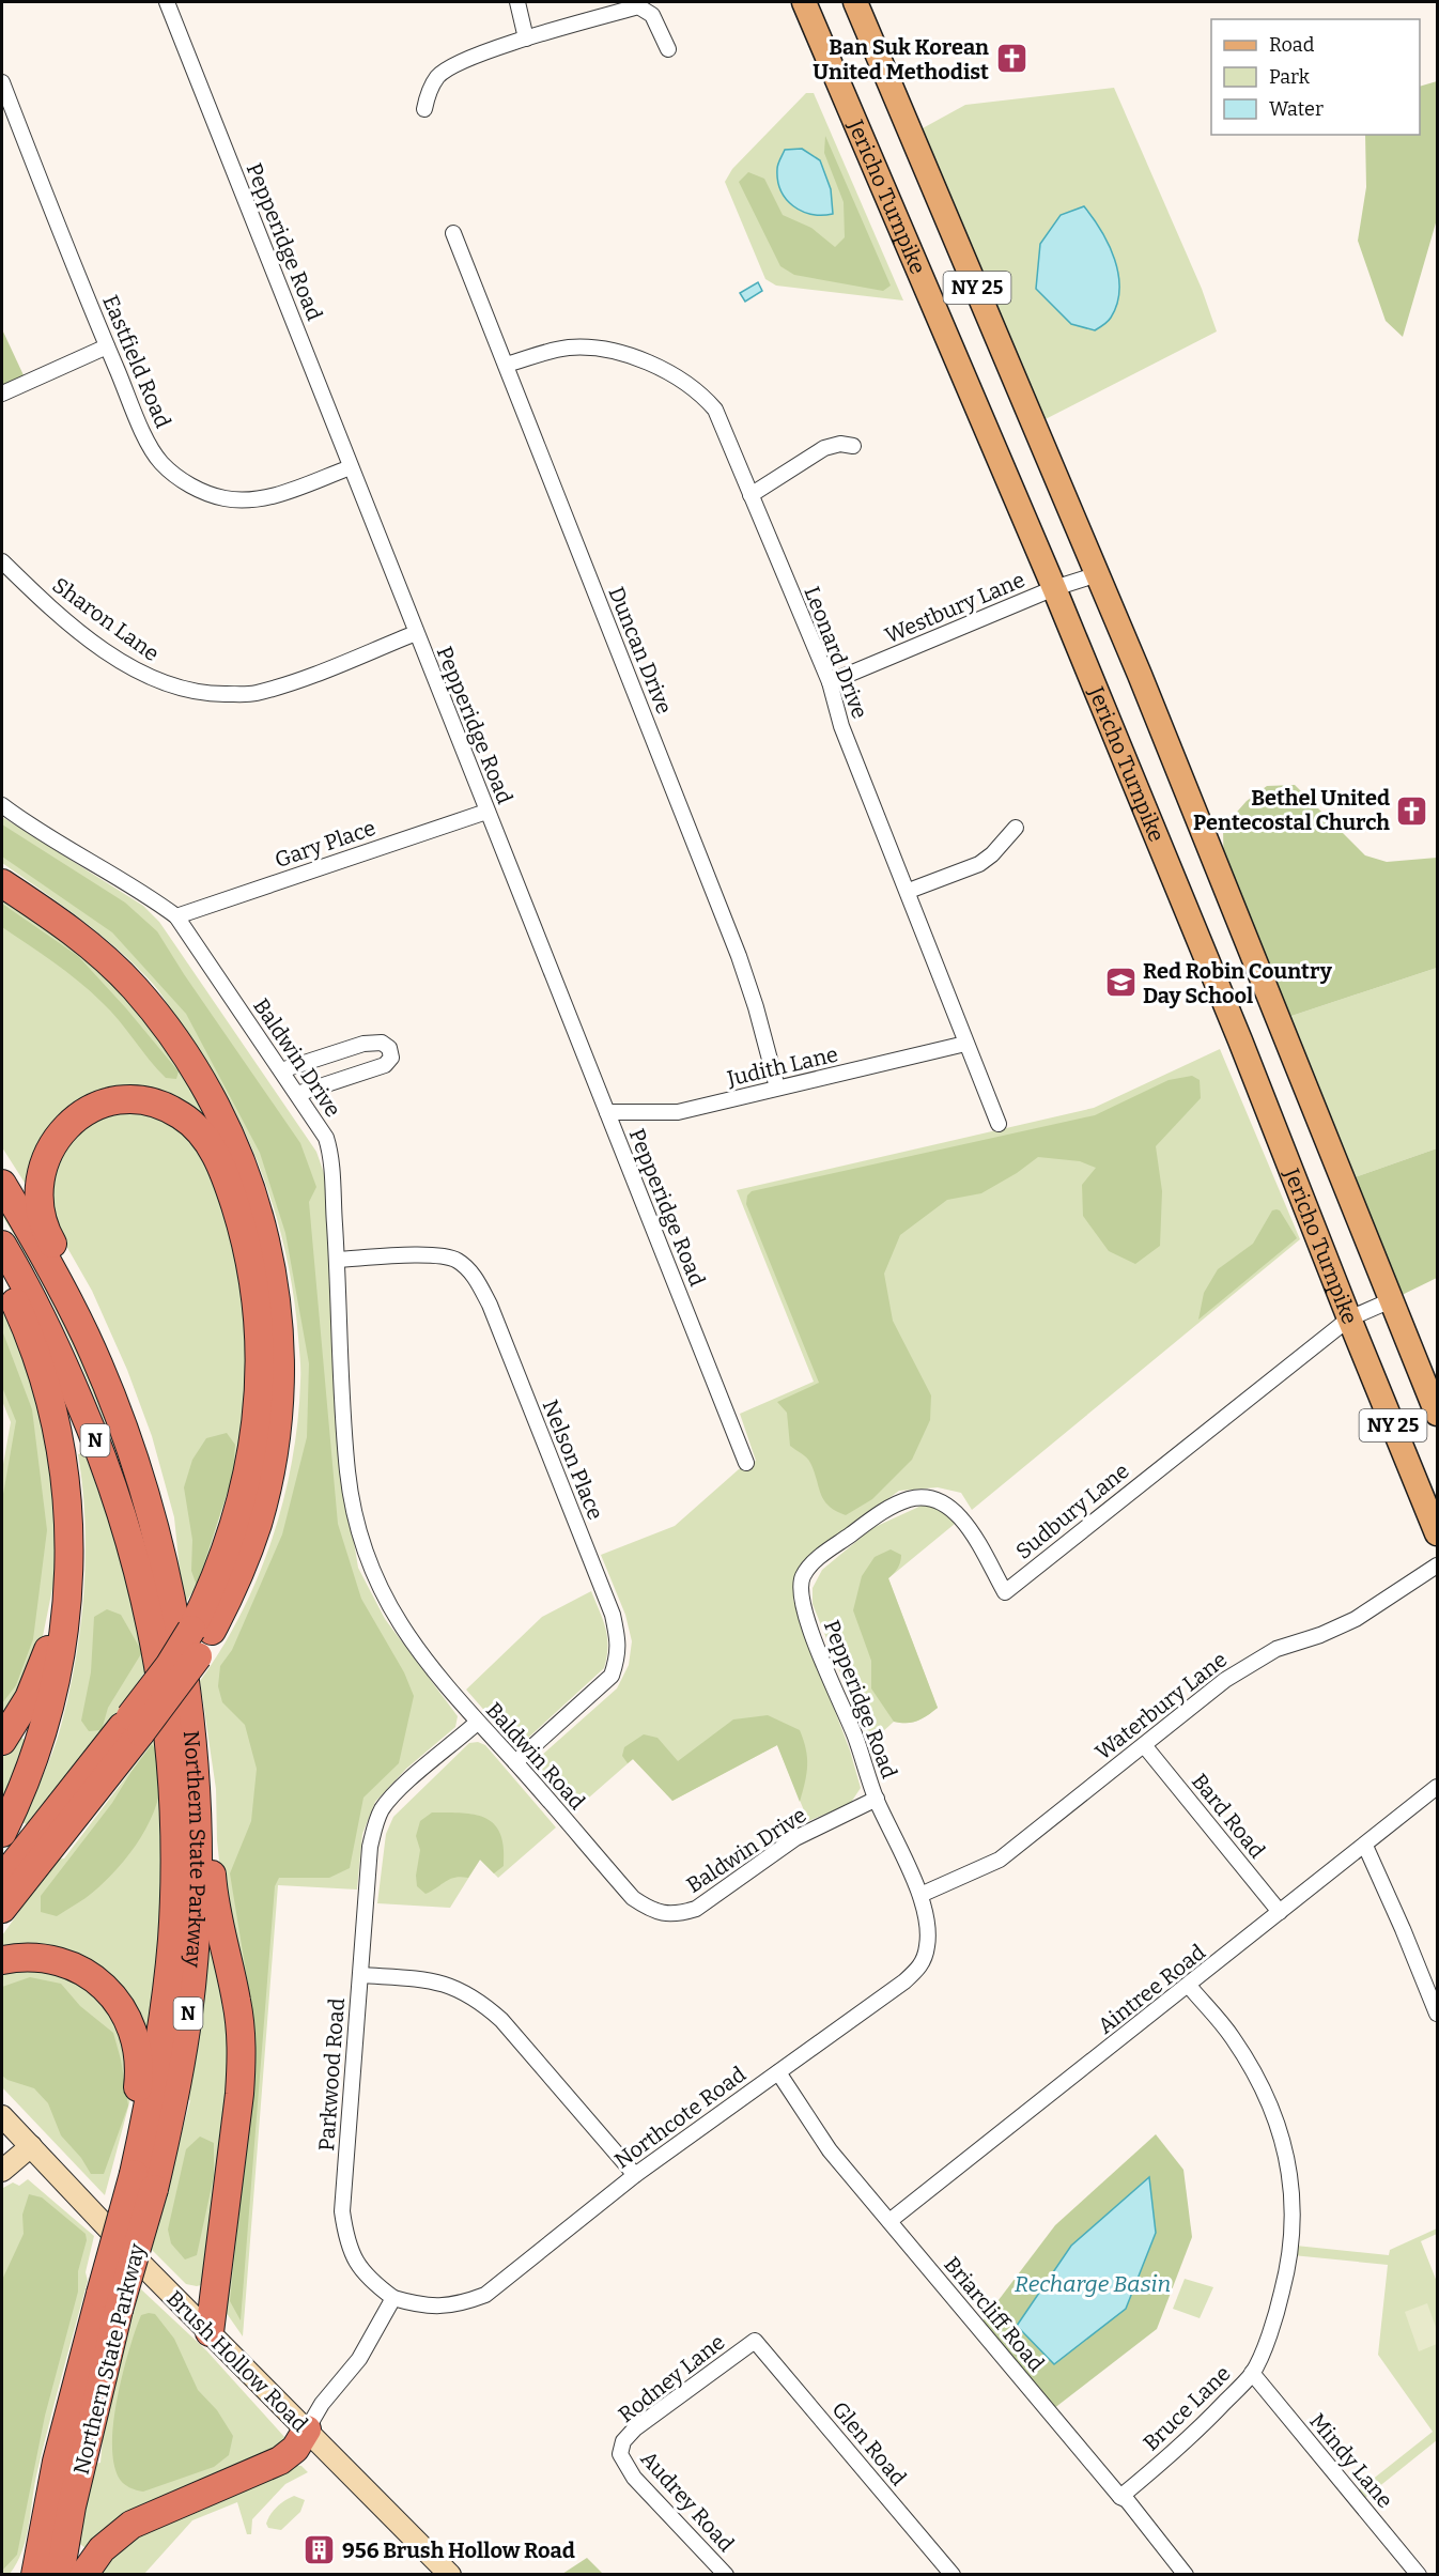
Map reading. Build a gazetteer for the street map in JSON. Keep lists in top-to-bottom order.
{
  "streets": {
    "highway": ["N", "Northern State Parkway"],
    "main road": ["Jericho Turnpike", "NY 25", "Brush Hollow Road"],
    "street": [
      "Pepperidge Road",
      "Eastfield Road",
      "Westbury Lane",
      "Sharon Lane",
      "Duncan Drive",
      "Leonard Drive",
      "Gary Place",
      "Baldwin Drive",
      "Judith Lane",
      "Nelson Place",
      "Sudbury Lane",
      "Waterbury Lane",
      "Baldwin Road",
      "Bard Road",
      "Aintree Road",
      "Parkwood Road",
      "Northcote Road",
      "Briarcliff Road",
      "Rodney Lane",
      "Bruce Lane",
      "Glen Road",
      "Mindy Lane",
      "Audrey Road"
    ]
  },
  "crossings": [
    ["Jericho Turnpike", "Westbury Lane"],
    ["Jericho Turnpike", "Sudbury Lane"],
    ["Pepperidge Road", "Eastfield Road"],
    ["Pepperidge Road", "Sharon Lane"],
    ["Pepperidge Road", "Gary Place"],
    ["Pepperidge Road", "Baldwin Drive"],
    ["Pepperidge Road", "Judith Lane"],
    ["Pepperidge Road", "Sudbury Lane"],
    ["Westbury Lane", "Leonard Drive"],
    ["Duncan Drive", "Leonard Drive"],
    ["Duncan Drive", "Judith Lane"],
    ["Leonard Drive", "Judith Lane"],
    ["Gary Place", "Baldwin Drive"],
    ["Baldwin Drive", "Nelson Place"],
    ["Baldwin Drive", "Baldwin Road"],
    ["Nelson Place", "Baldwin Road"],
    ["Waterbury Lane", "Bard Road"],
    ["Waterbury Lane", "Northcote Road"],
    ["Baldwin Road", "Parkwood Road"],
    ["Bard Road", "Aintree Road"],
    ["Aintree Road", "Briarcliff Road"],
    ["Aintree Road", "Bruce Lane"],
    ["Parkwood Road", "Northcote Road"],
    ["Northcote Road", "Briarcliff Road"],
    ["Briarcliff Road", "Bruce Lane"],
    ["Rodney Lane", "Glen Road"],
    ["Rodney Lane", "Audrey Road"],
    ["Bruce Lane", "Mindy Lane"]
  ],
  "water": ["Recharge Basin"],
  "places": {
    "church": ["Ban Suk Korean United Methodist", "Bethel United Pentecostal Church"],
    "school or university": ["Red Robin Country Day School"],
    "building": ["956 Brush Hollow Road"]
  },
  "legend": ["Road", "Park", "Water"]
}
